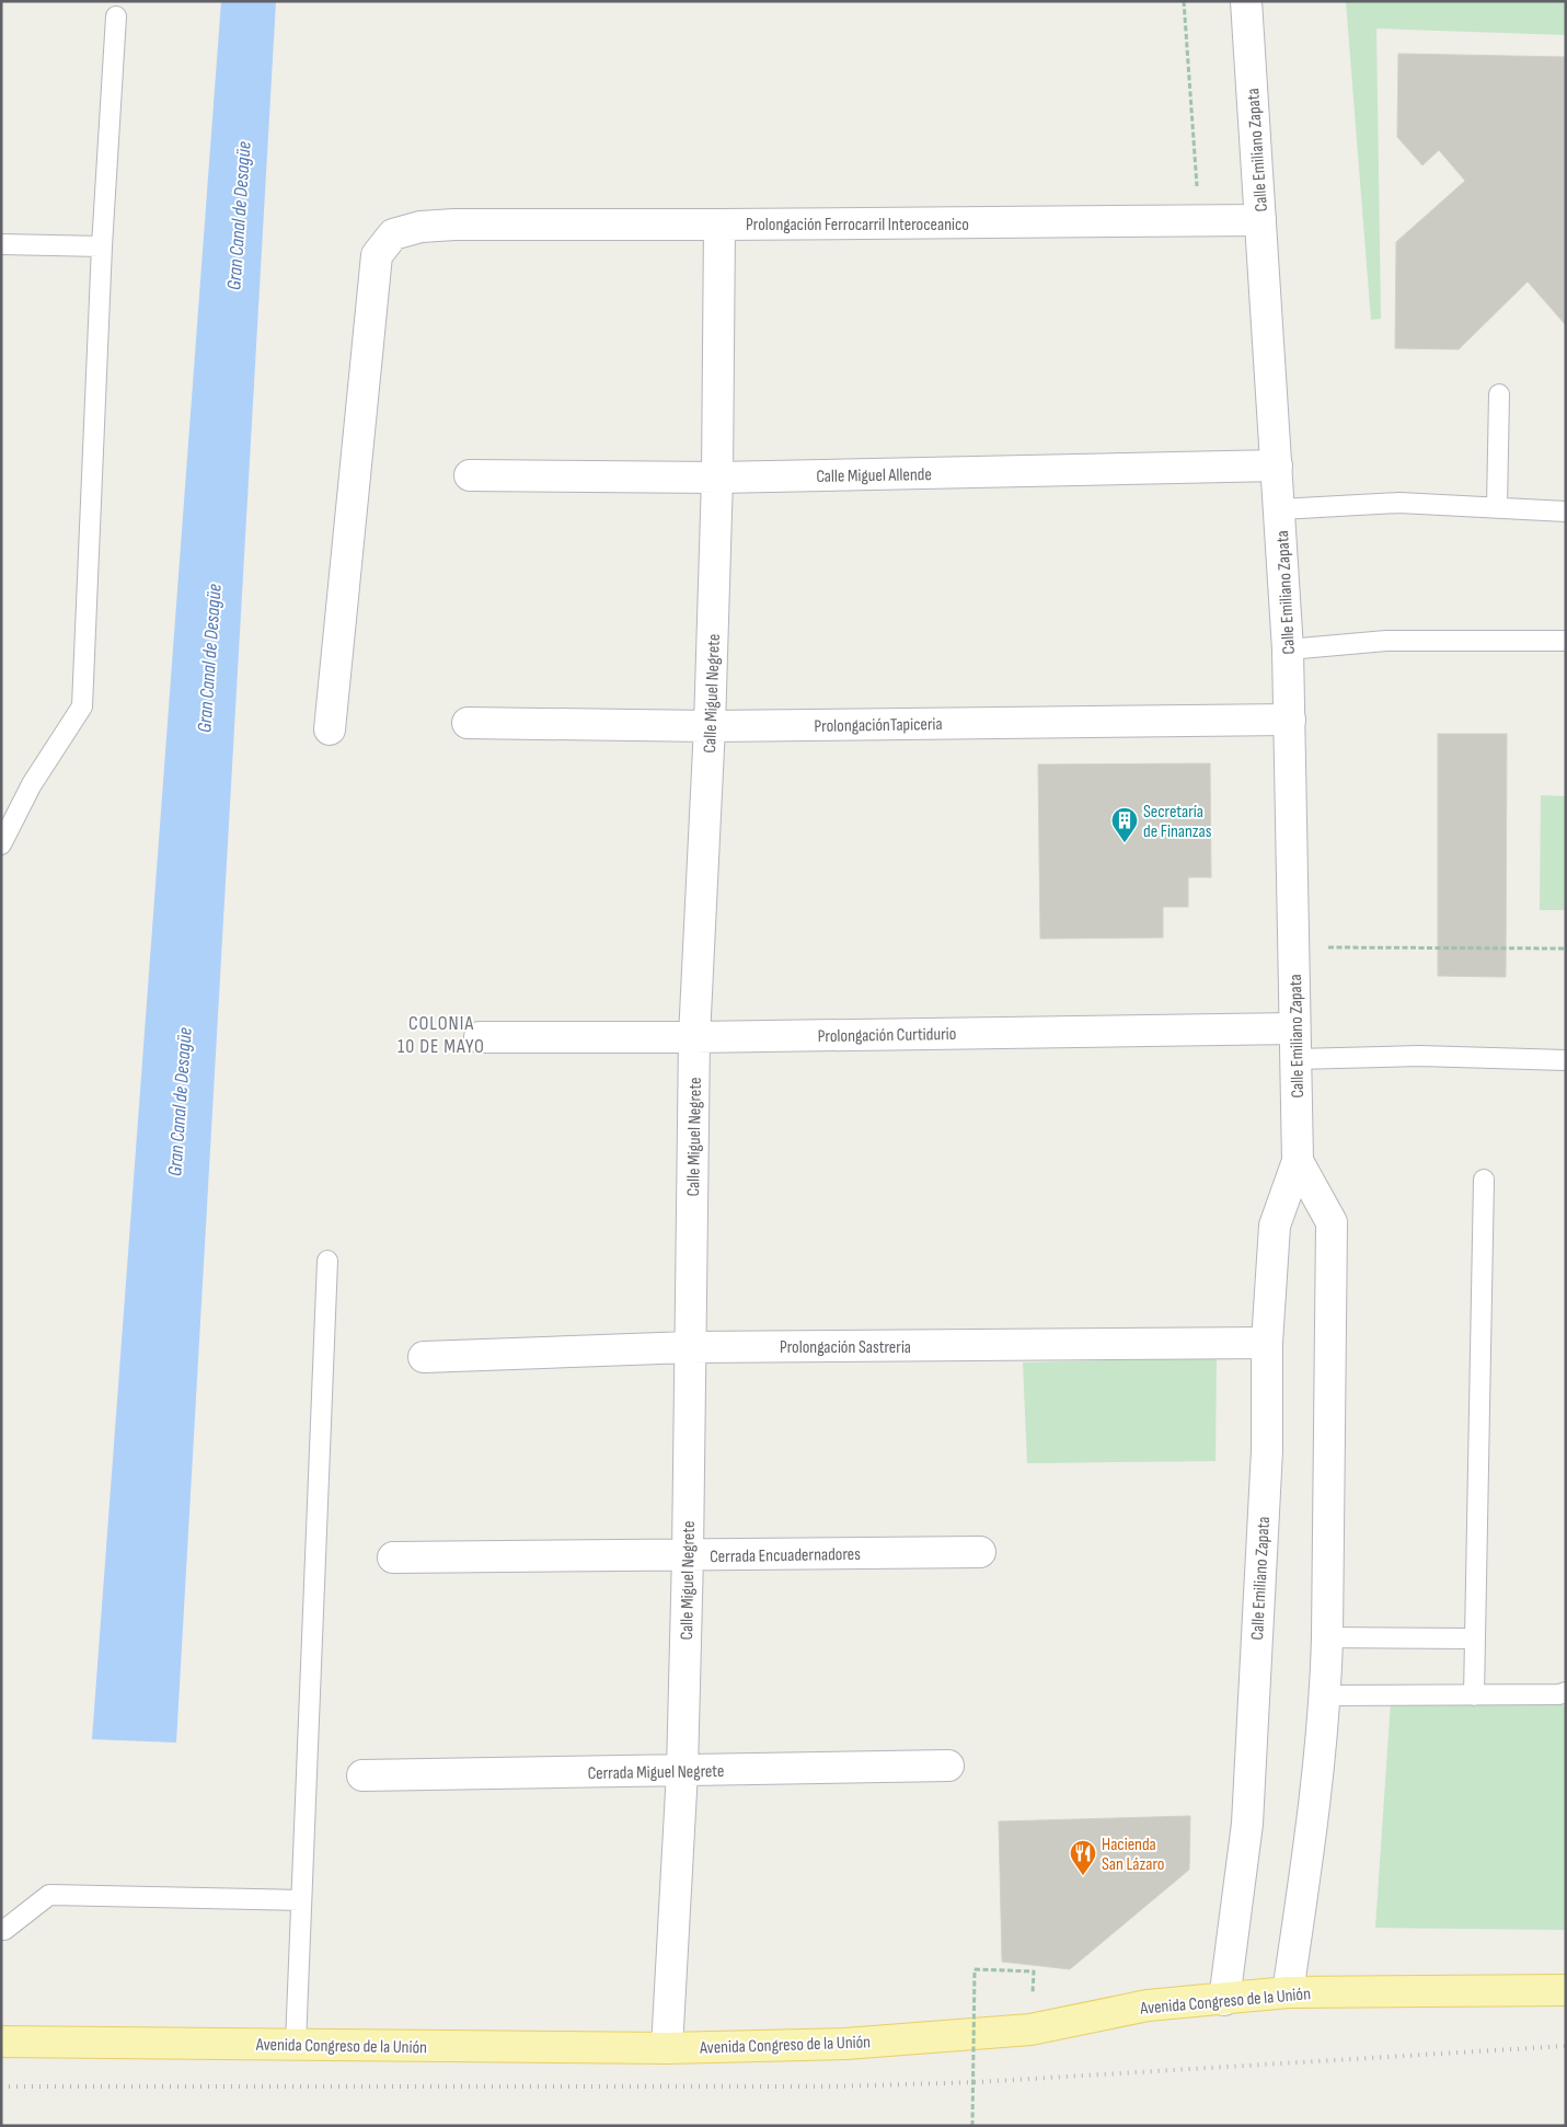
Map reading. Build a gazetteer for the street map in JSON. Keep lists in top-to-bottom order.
{
  "streets": {
    "main road": ["Avenida Congreso de la Unión"],
    "street": [
      "Calle Emiliano Zapata",
      "Prolongación Ferrocarril Interoceanico",
      "Calle Miguel Allende",
      "Calle Miguel Negrete",
      "ProlongaciónTapiceria",
      "Prolongación Curtidurio",
      "Prolongación Sastreria",
      "Cerrada Encuadernadores",
      "Cerrada Miguel Negrete"
    ]
  },
  "crossings": [
    ["Calle Emiliano Zapata", "Prolongación Ferrocarril Interoceanico"],
    ["Calle Emiliano Zapata", "Calle Miguel Allende"],
    ["Calle Emiliano Zapata", "ProlongaciónTapiceria"],
    ["Calle Emiliano Zapata", "Prolongación Curtidurio"],
    ["Calle Emiliano Zapata", "Prolongación Sastreria"],
    ["Calle Emiliano Zapata", "Avenida Congreso de la Unión"],
    ["Prolongación Ferrocarril Interoceanico", "Calle Miguel Negrete"],
    ["Calle Miguel Allende", "Calle Miguel Negrete"],
    ["Calle Miguel Negrete", "ProlongaciónTapiceria"],
    ["Calle Miguel Negrete", "Prolongación Curtidurio"],
    ["Calle Miguel Negrete", "Prolongación Sastreria"],
    ["Calle Miguel Negrete", "Cerrada Encuadernadores"],
    ["Calle Miguel Negrete", "Cerrada Miguel Negrete"],
    ["Calle Miguel Negrete", "Avenida Congreso de la Unión"]
  ],
  "districts": ["COLONIA 10 DE MAYO"],
  "water": ["Gran Canal de Desagüe"],
  "places": {
    "building": ["Secretaría de Finanzas"],
    "restaurant": ["Hacienda San Lázaro"]
  }
}
